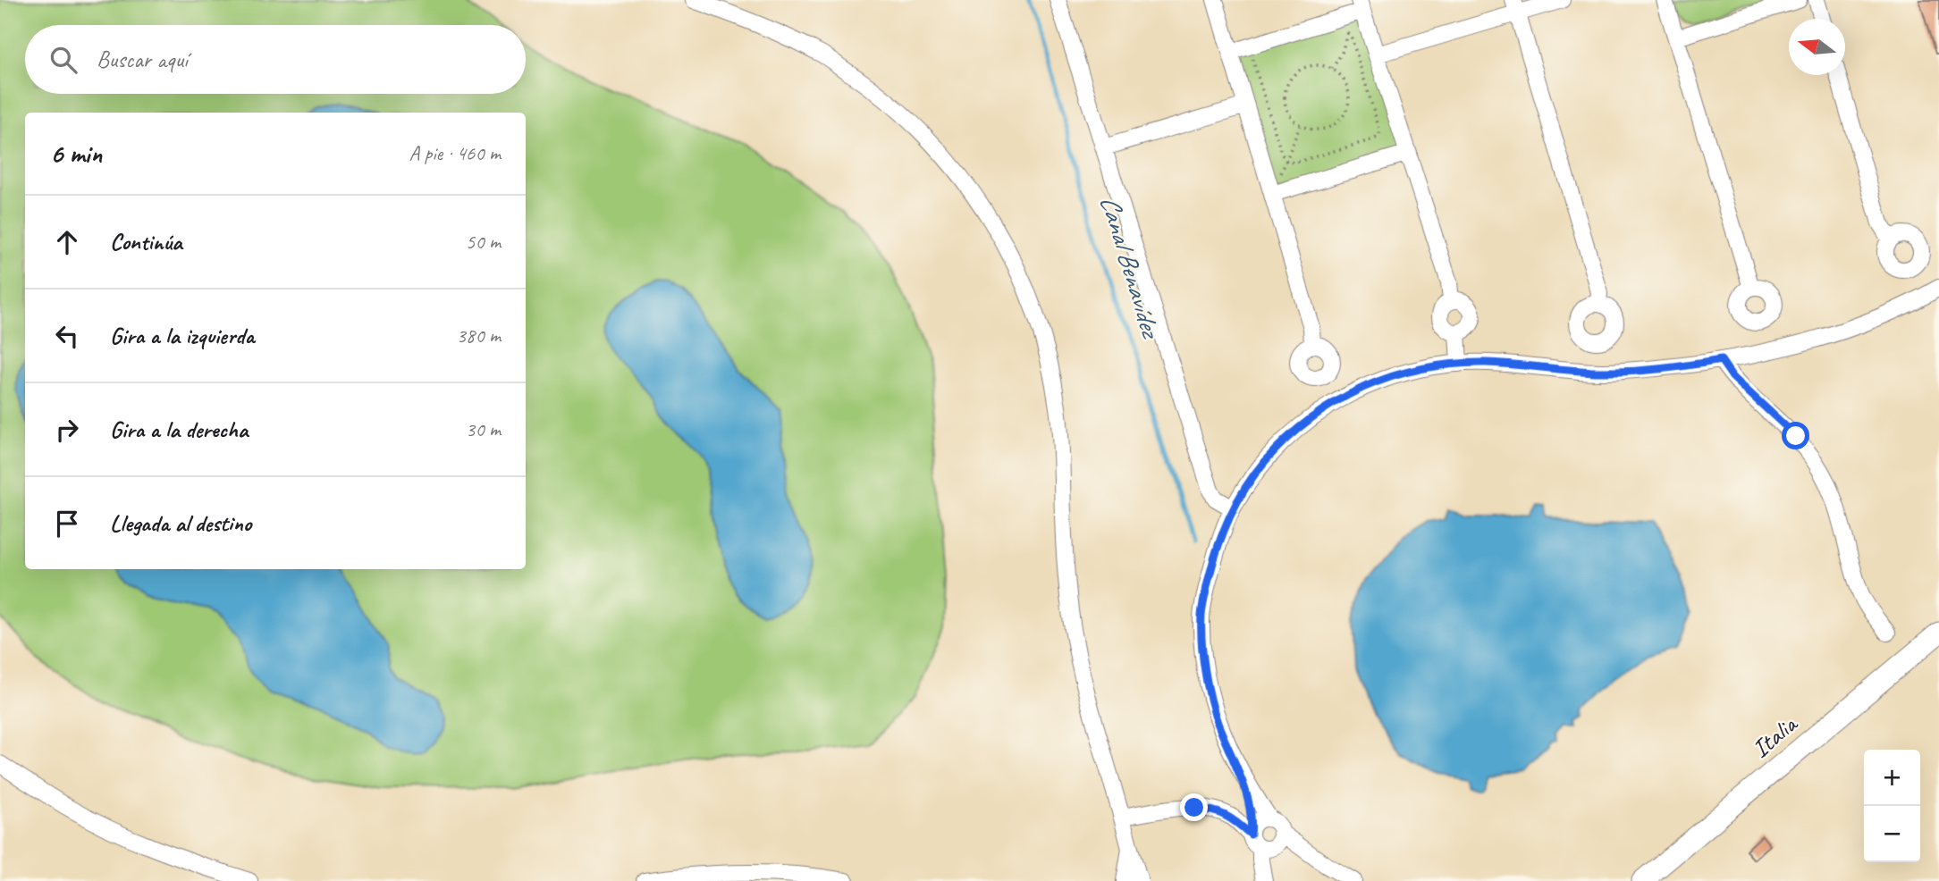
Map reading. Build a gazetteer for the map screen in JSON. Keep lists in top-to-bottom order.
{
  "streets": {
    "street": ["Italia"]
  },
  "water": ["Canal Benavídez"],
  "north": "left",
  "page": {
    "search": "Buscar aquí",
    "heading": ["6 min", "A pie · 460 m"],
    "list": [
      ["Continúa", "50 m"],
      ["Gira a la izquierda", "380 m"],
      ["Gira a la derecha", "30 m"],
      "Llegada al destino"
    ],
    "map_buttons": ["+", "−"]
  }
}
